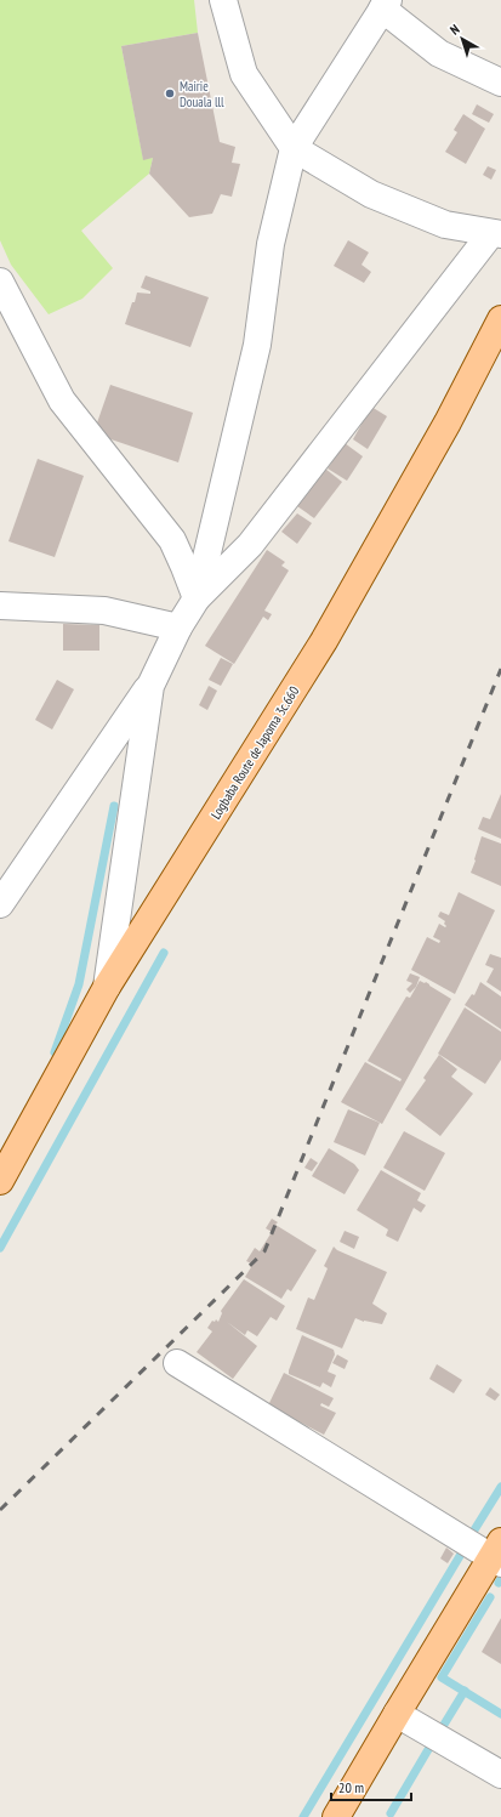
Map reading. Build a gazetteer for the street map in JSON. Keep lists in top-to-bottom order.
{
  "streets": {
    "main road": ["Logbaba Route de Japoma 3c.660"]
  },
  "places": ["Mairie Douala lll"],
  "scale_bar": "20 m",
  "north": "top left"
}
